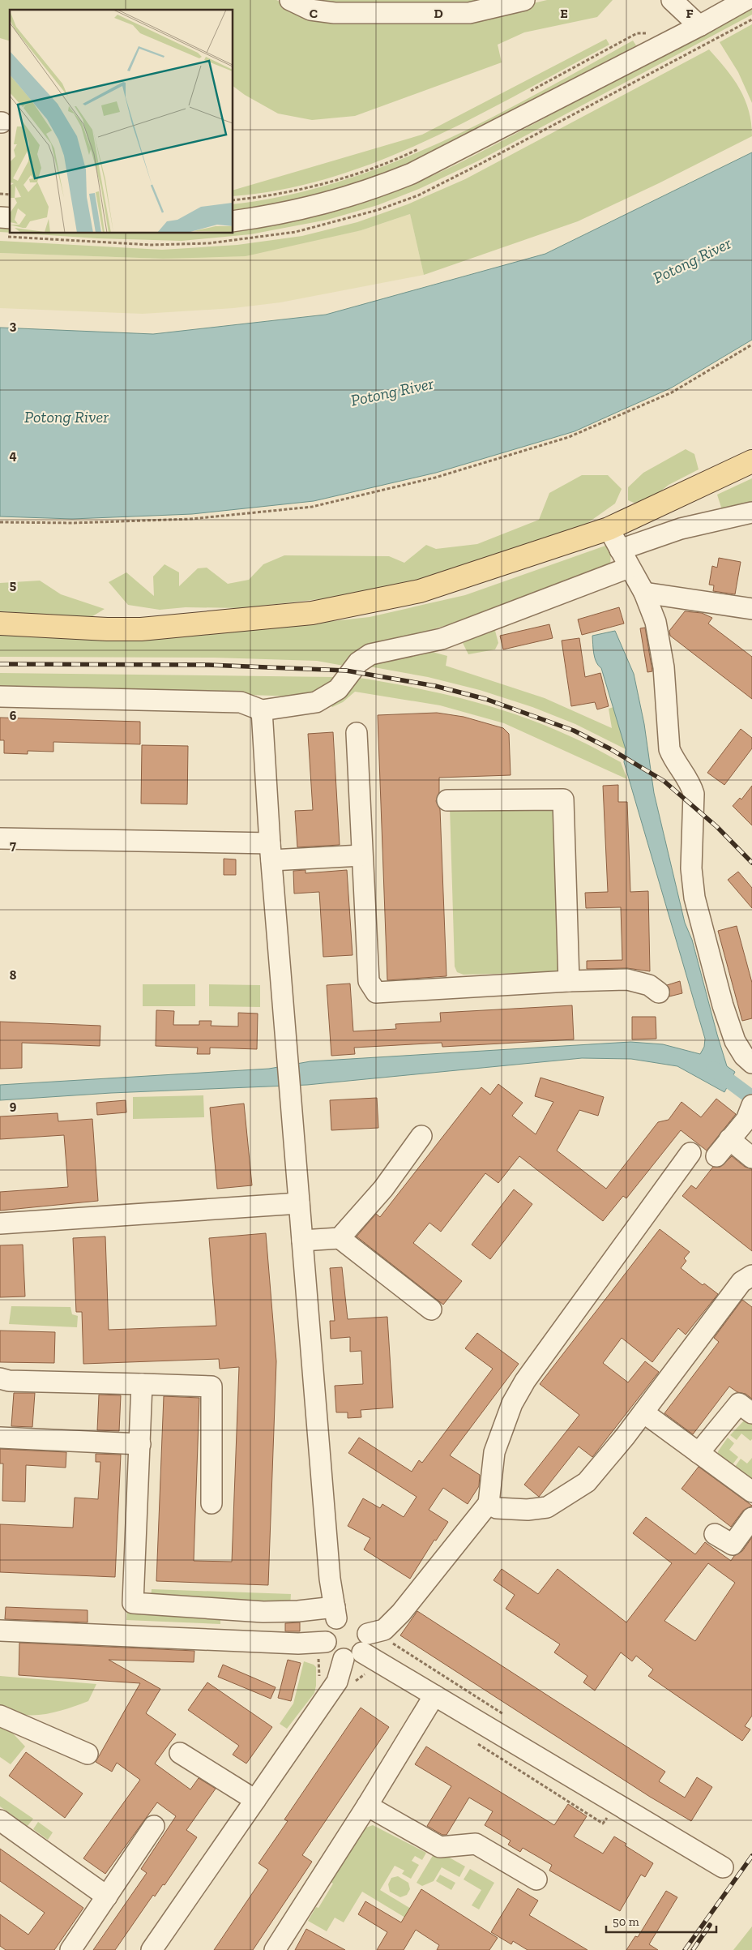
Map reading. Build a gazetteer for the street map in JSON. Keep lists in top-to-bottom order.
{
  "water": ["Potong River"],
  "scale_bar": "50 m",
  "grid": {
    "columns": [
      "C",
      "D",
      "E",
      "F"
    ],
    "rows": [
      "3",
      "4",
      "5",
      "6",
      "7",
      "8",
      "9"
    ]
  }
}
